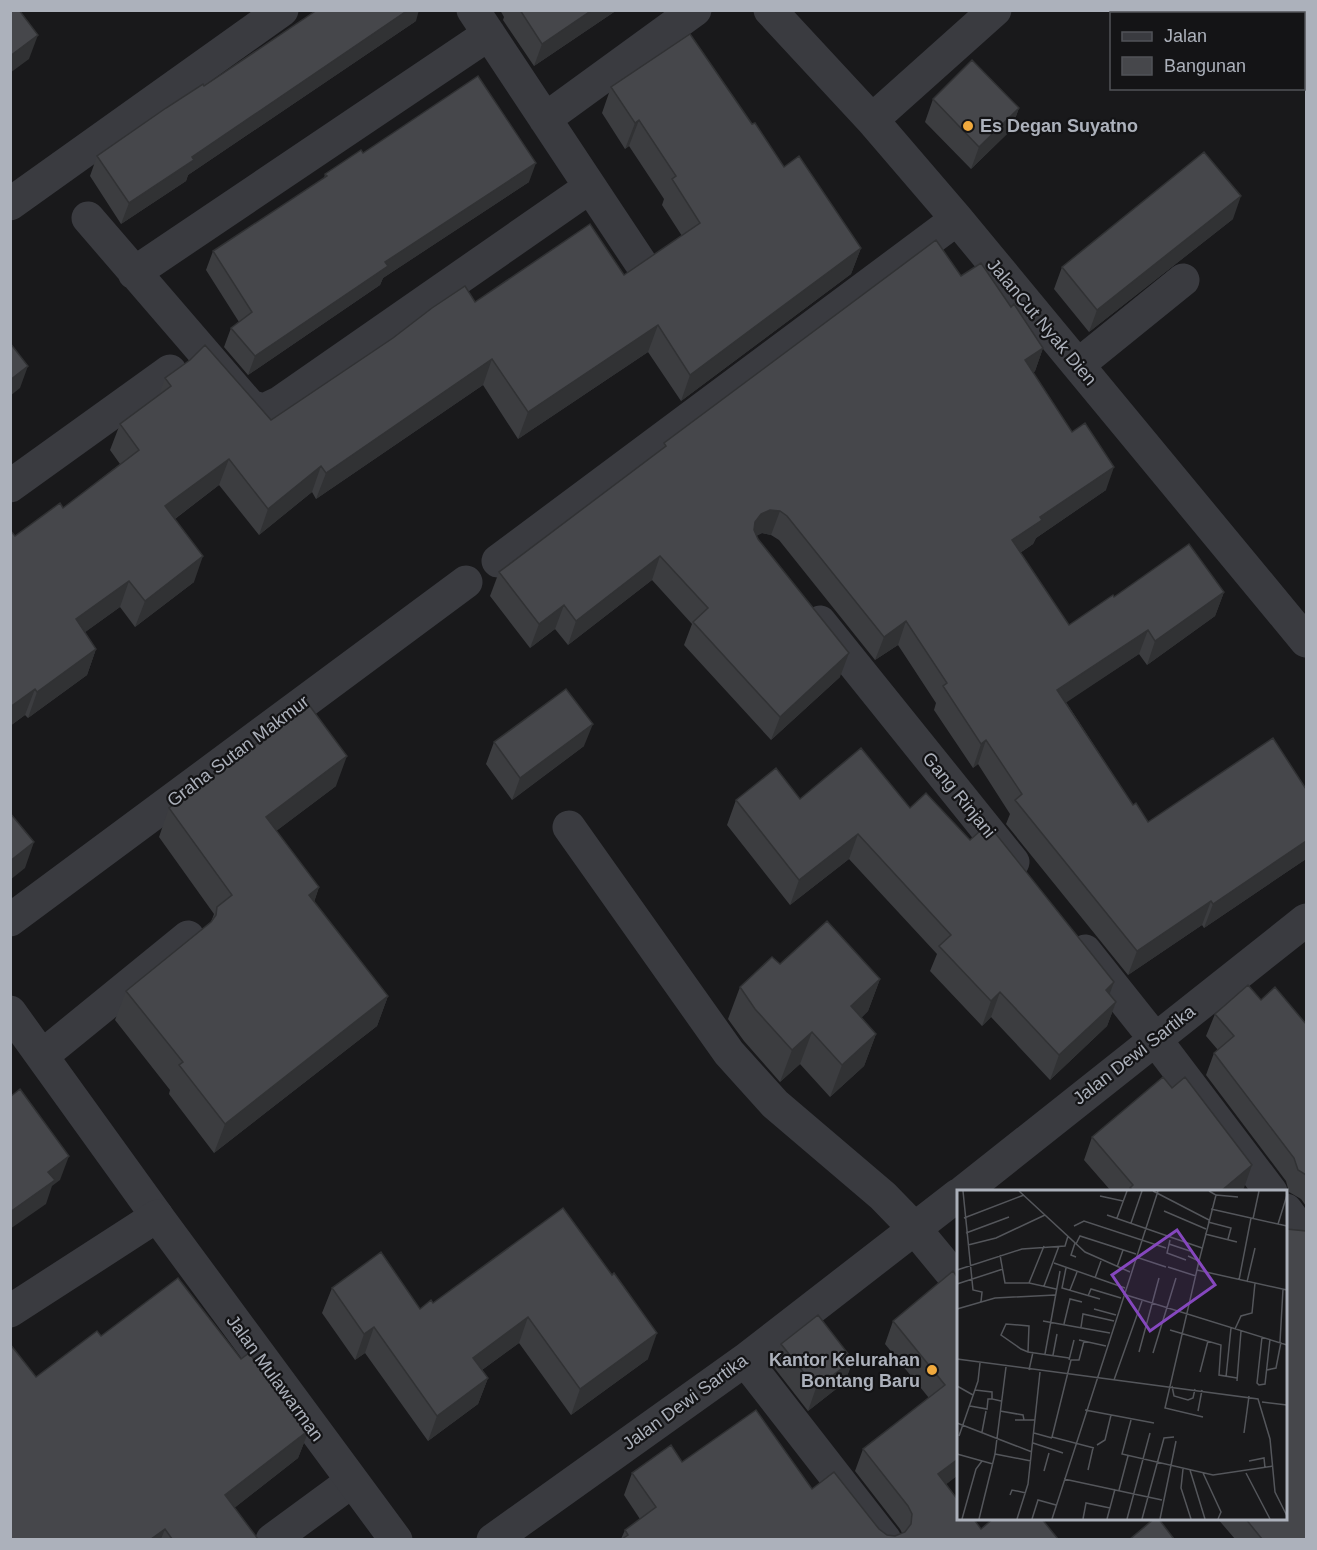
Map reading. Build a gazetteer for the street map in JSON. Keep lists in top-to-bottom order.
{
  "streets": {
    "street": [
      "JalanCut Nyak Dien",
      "Graha Sutan Makmur",
      "Gang Rinjani",
      "Jalan Dewi Sartika",
      "Jalan Mulawarman"
    ]
  },
  "places": ["Es Degan Suyatno", "Kantor Kelurahan Bontang Baru"],
  "legend": ["Jalan", "Bangunan"]
}
